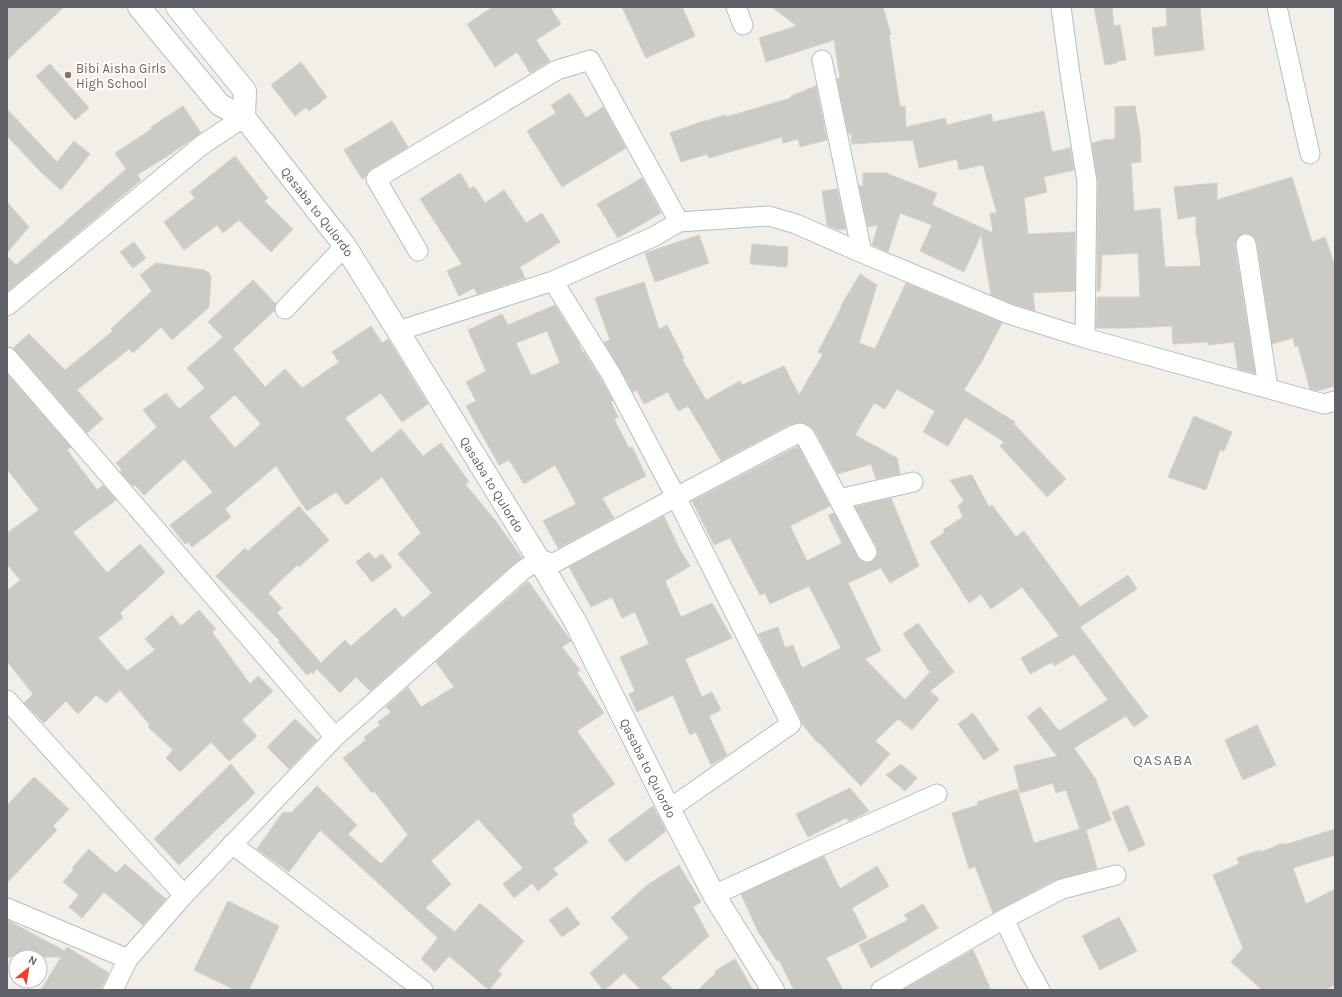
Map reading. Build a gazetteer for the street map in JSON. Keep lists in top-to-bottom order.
{
  "streets": {
    "street": ["Qasaba to Qulordo"]
  },
  "districts": ["QASABA"],
  "places": ["Bibi Aisha Girls High School"],
  "north": "top right"
}
